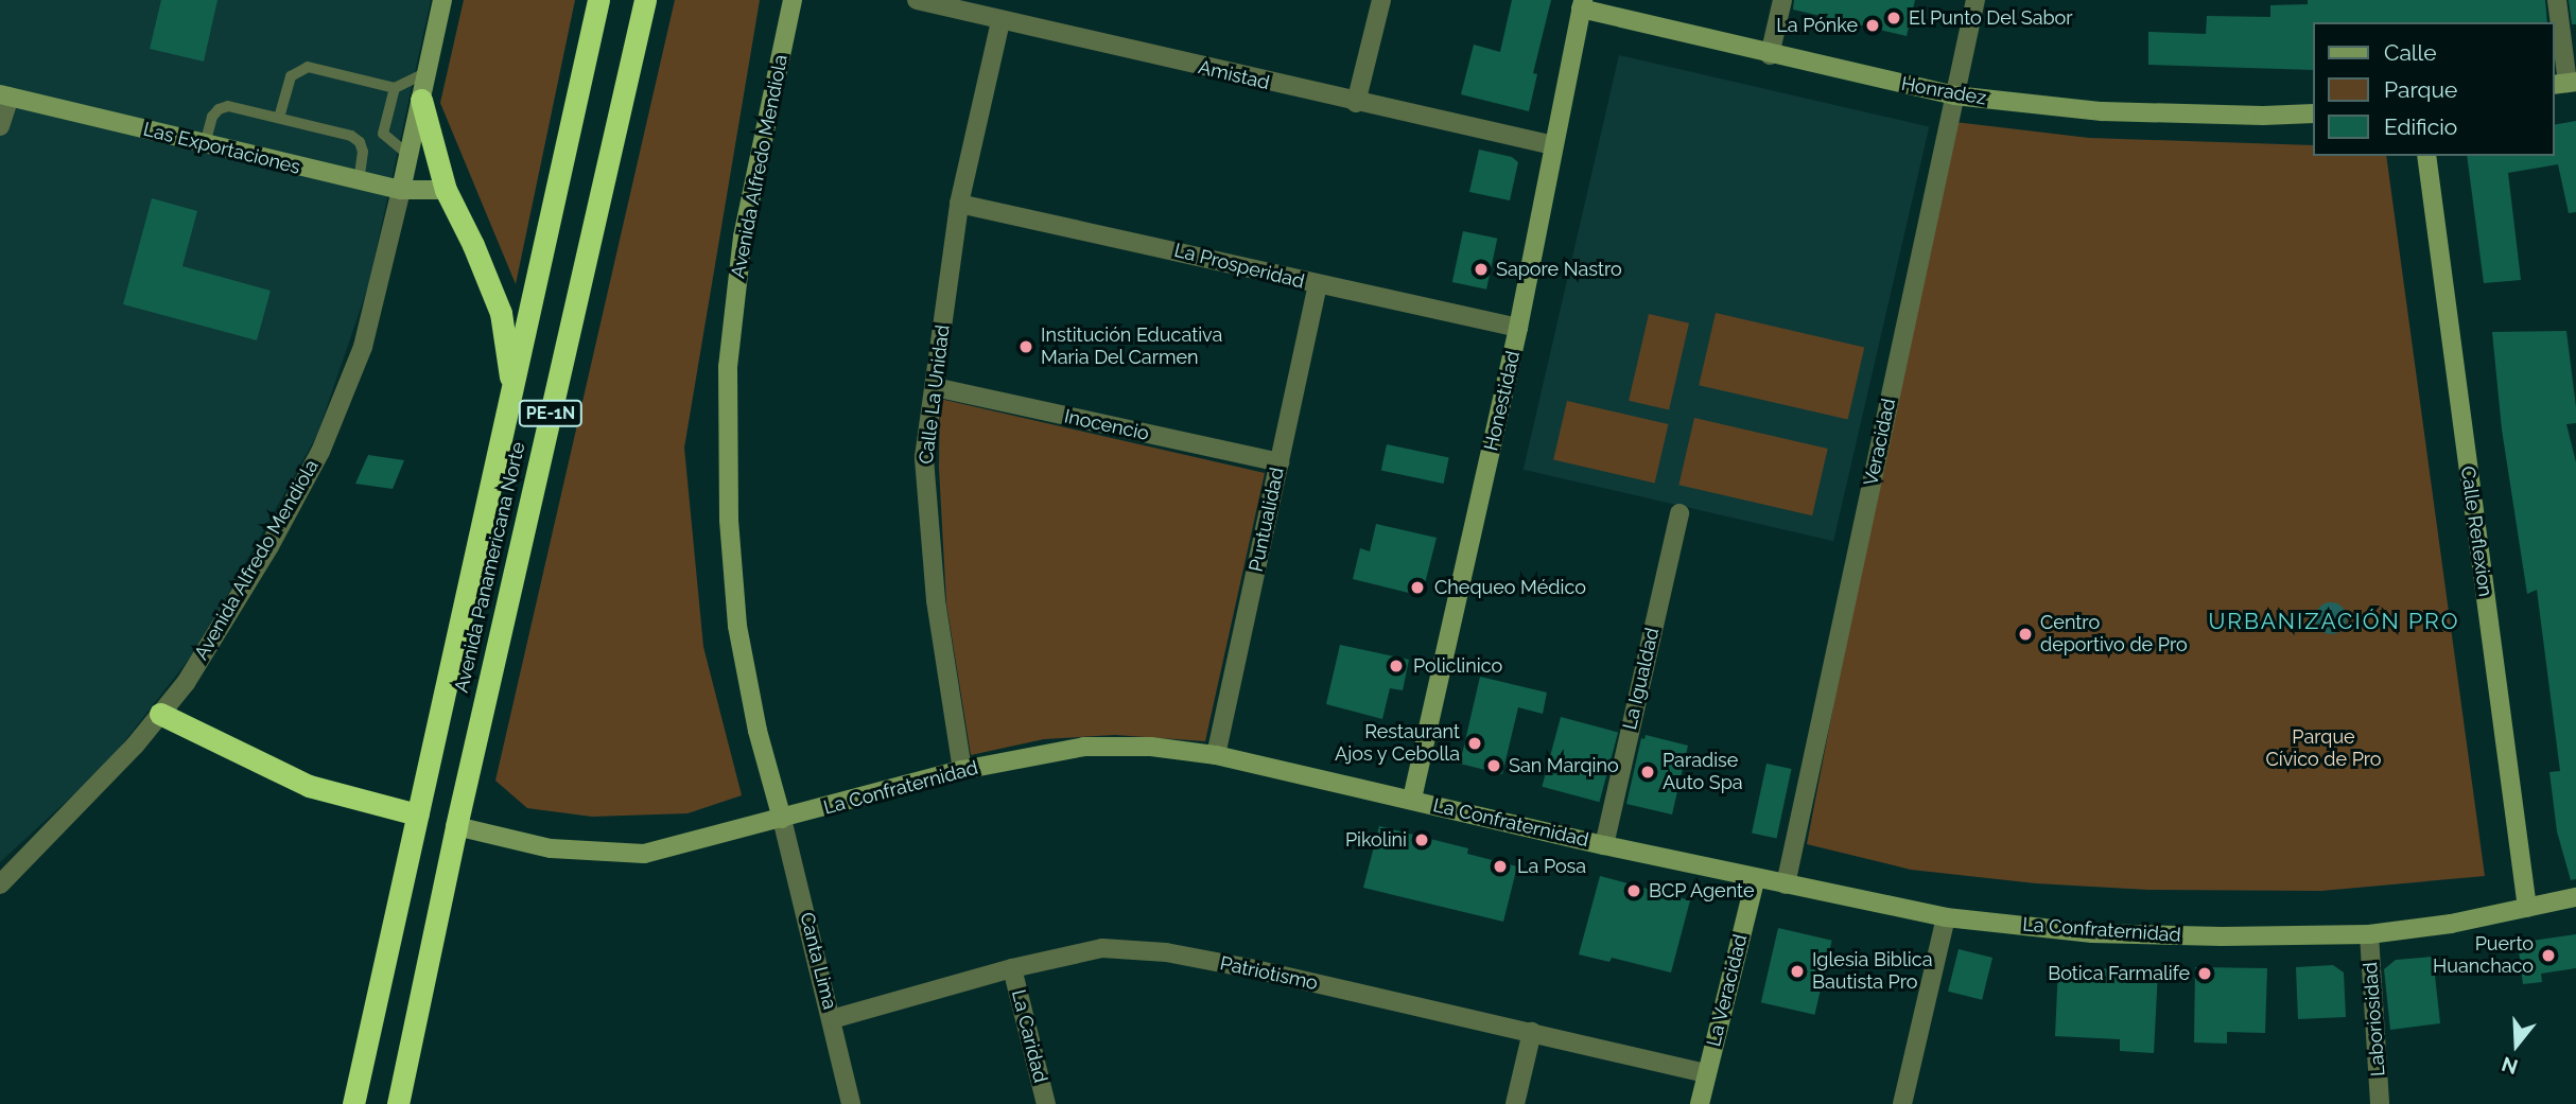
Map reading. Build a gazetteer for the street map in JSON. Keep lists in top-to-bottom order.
{
  "streets": {
    "highway": ["PE-1N", "Avenida Panamericana Norte"],
    "street": [
      "Amistad",
      "Honradez",
      "Las Exportaciones",
      "Avenida Alfredo Mendiola",
      "La Prosperidad",
      "Calle La Unidad",
      "Honestidad",
      "Inocencio",
      "Veracidad",
      "Puntualidad",
      "Calle Reflexion",
      "La Igualdad",
      "La Confraternidad",
      "Canta Lima",
      "Patriotismo",
      "La Veracidad",
      "Laboriosidad",
      "La Caridad"
    ]
  },
  "crossings": [
    ["Amistad", "Calle La Unidad"],
    ["Amistad", "Honestidad"],
    ["Honradez", "Honestidad"],
    ["Honradez", "Veracidad"],
    ["Las Exportaciones", "Avenida Alfredo Mendiola"],
    ["Avenida Alfredo Mendiola", "La Confraternidad"],
    ["Avenida Alfredo Mendiola", "Canta Lima"],
    ["La Prosperidad", "Calle La Unidad"],
    ["La Prosperidad", "Honestidad"],
    ["La Prosperidad", "Puntualidad"],
    ["Calle La Unidad", "Inocencio"],
    ["Calle La Unidad", "La Confraternidad"],
    ["Honestidad", "La Confraternidad"],
    ["Inocencio", "Puntualidad"],
    ["Veracidad", "La Confraternidad"],
    ["Puntualidad", "La Confraternidad"],
    ["Calle Reflexion", "La Confraternidad"],
    ["Avenida Panamericana Norte", "La Confraternidad"],
    ["La Igualdad", "La Confraternidad"],
    ["La Confraternidad", "Canta Lima"],
    ["La Confraternidad", "La Veracidad"],
    ["La Confraternidad", "Laboriosidad"],
    ["Canta Lima", "Patriotismo"],
    ["Patriotismo", "La Veracidad"],
    ["Patriotismo", "La Caridad"]
  ],
  "districts": ["URBANIZACIÓN PRO"],
  "parks": ["Parque Cívico de Pro"],
  "places": [
    "El Punto Del Sabor",
    "La Pónke",
    "Sapore Nastro",
    "Institución Educativa Maria Del Carmen",
    "Chequeo Médico",
    "Centro deportivo de Pro",
    "Policlinico",
    "Restaurant Ajos y Cebolla",
    "San Marqino",
    "Paradise Auto Spa",
    "Pikolini",
    "La Posa",
    "BCP Agente",
    "Puerto Huanchaco",
    "Iglesia Biblica Bautista Pro",
    "Botica Farmalife"
  ],
  "legend": ["Calle", "Parque", "Edificio"],
  "north": "bottom"
}
